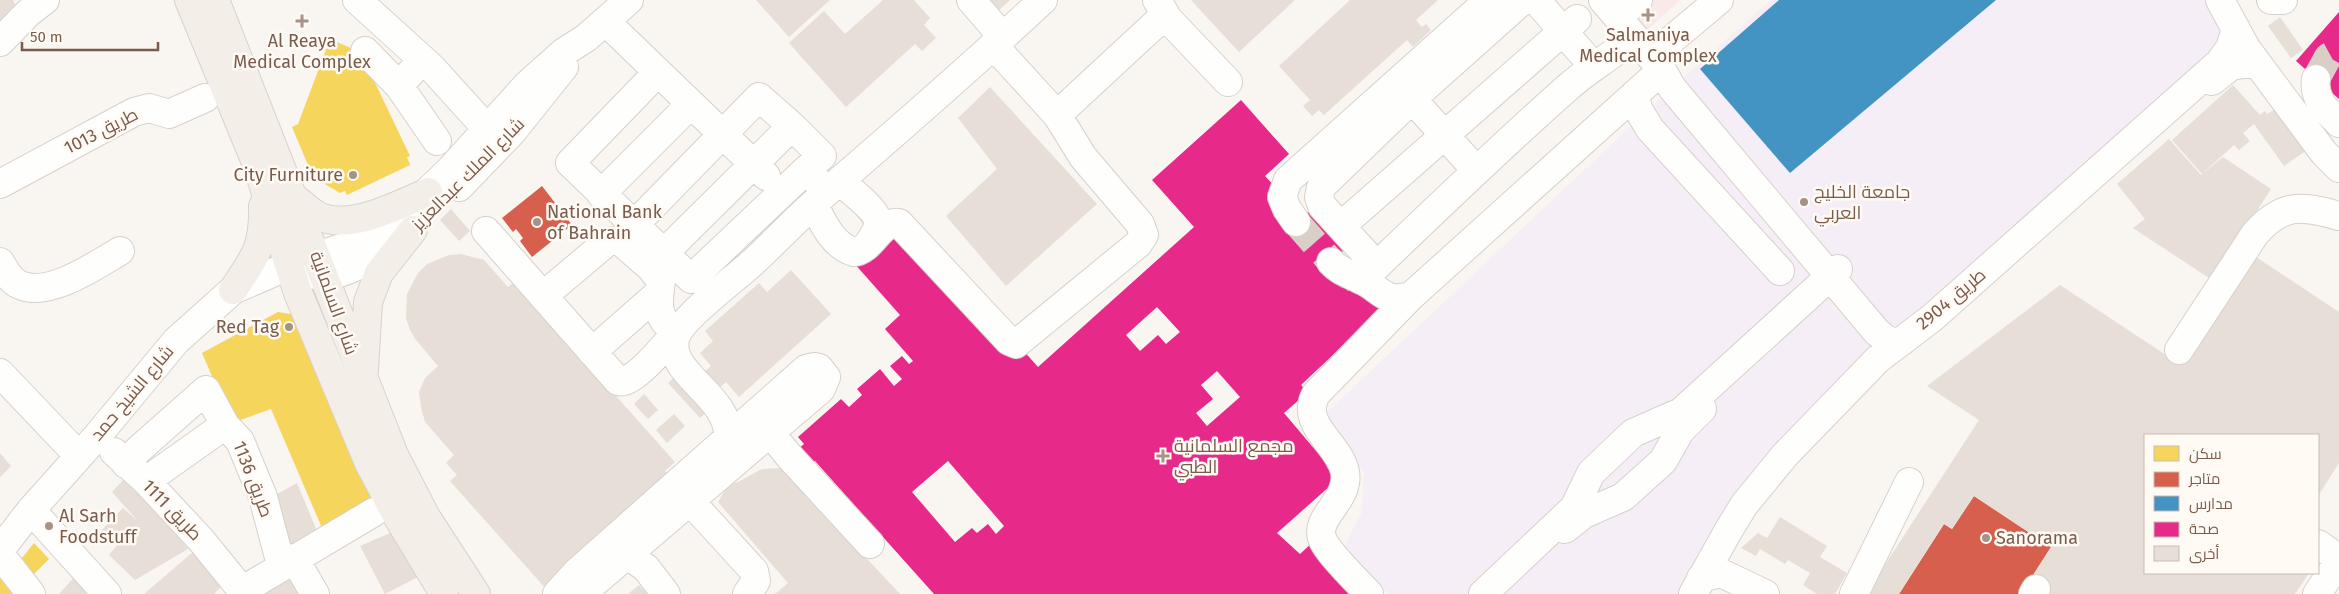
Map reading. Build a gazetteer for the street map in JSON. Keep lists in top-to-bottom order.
{
  "streets": {
    "main road": ["شارع السلمانية"],
    "street": [
      "طريق 1013",
      "شارع الملك عبدالعزيز",
      "طريق 2904",
      "شارع الشيخ حمد",
      "طريق 1136",
      "طريق 1111"
    ]
  },
  "crossings": [
    ["شارع الملك عبدالعزيز", "شارع السلمانية"],
    ["شارع الملك عبدالعزيز", "شارع الشيخ حمد"],
    ["شارع السلمانية", "شارع الشيخ حمد"],
    ["شارع الشيخ حمد", "طريق 1111"],
    ["طريق 1136", "طريق 1111"]
  ],
  "places": {
    "health": ["Salmaniya Medical Complex", "Al Reaya Medical Complex", "مجمع السلمانية الطبي"],
    "other": [
      "City Furniture",
      "جامعة الخليج العربي",
      "National Bank of Bahrain",
      "Red Tag",
      "Al Sarh Foodstuff",
      "Sanorama"
    ]
  },
  "legend": [
    "سكن",
    "متاجر",
    "مدارس",
    "صحة",
    "أخرى"
  ],
  "scale_bar": "50 m"
}
